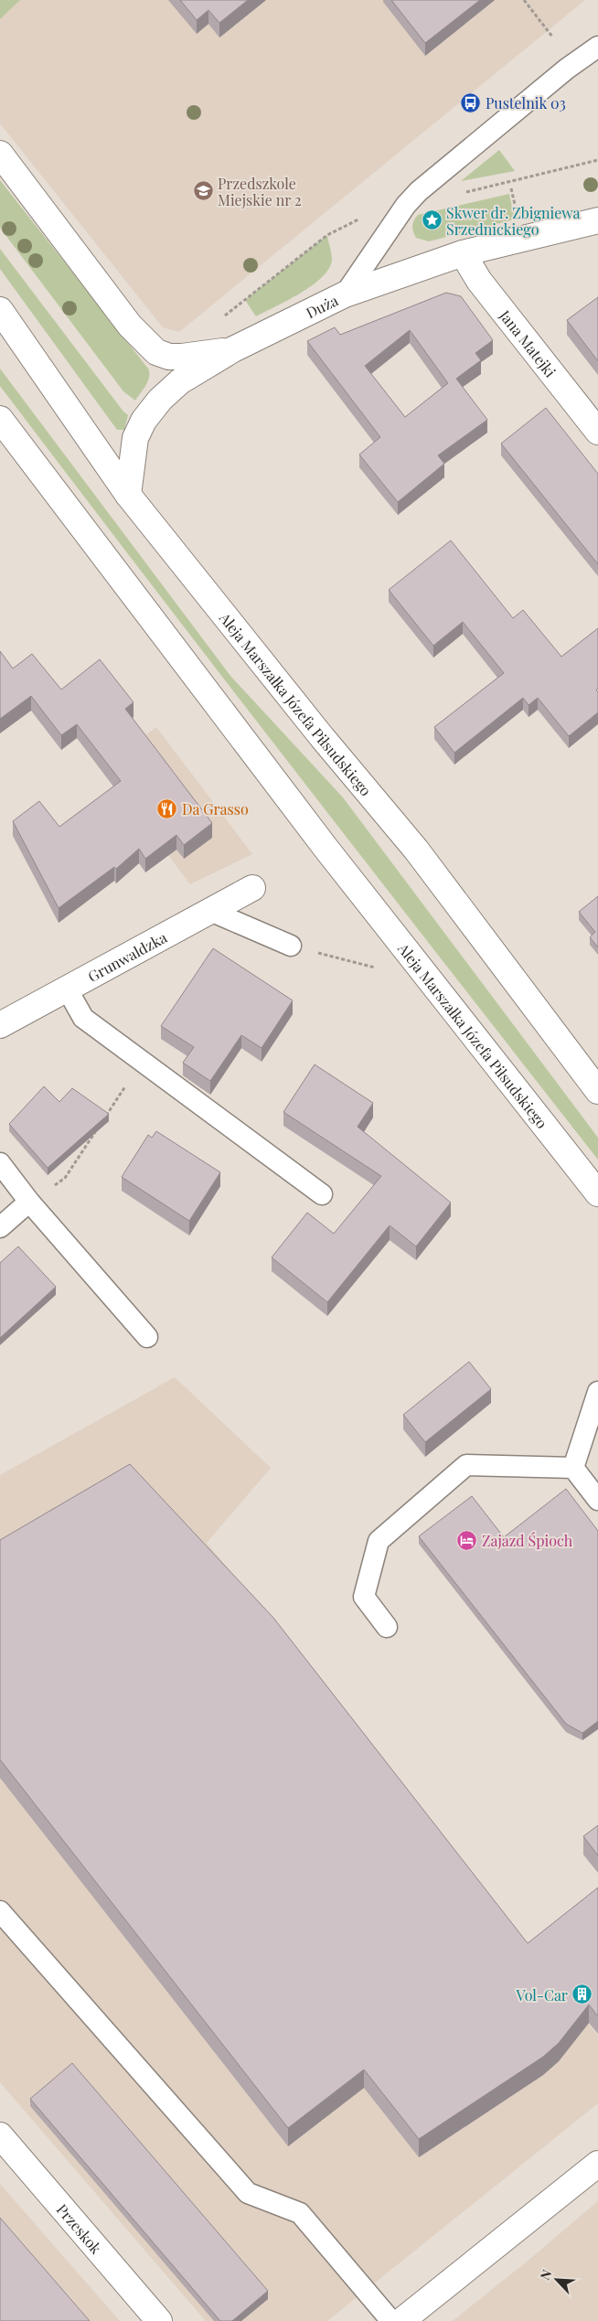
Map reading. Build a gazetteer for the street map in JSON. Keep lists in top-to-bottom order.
{
  "streets": {
    "street": [
      "Duża",
      "Jana Matejki",
      "Aleja Marszałka Józefa Piłsudskiego",
      "Grunwaldzka",
      "Przeskok"
    ]
  },
  "crossings": [
    ["Duża", "Jana Matejki"],
    ["Duża", "Aleja Marszałka Józefa Piłsudskiego"]
  ],
  "places": {
    "bus stop": ["Pustelnik 03"],
    "school or university": ["Przedszkole Miejskie nr 2"],
    "place": ["Skwer dr. Zbigniewa Srzednickiego"],
    "restaurant": ["Da Grasso"],
    "hotel": ["Zajazd Śpioch"],
    "building": ["Vol-Car"]
  },
  "north": "top left"
}
